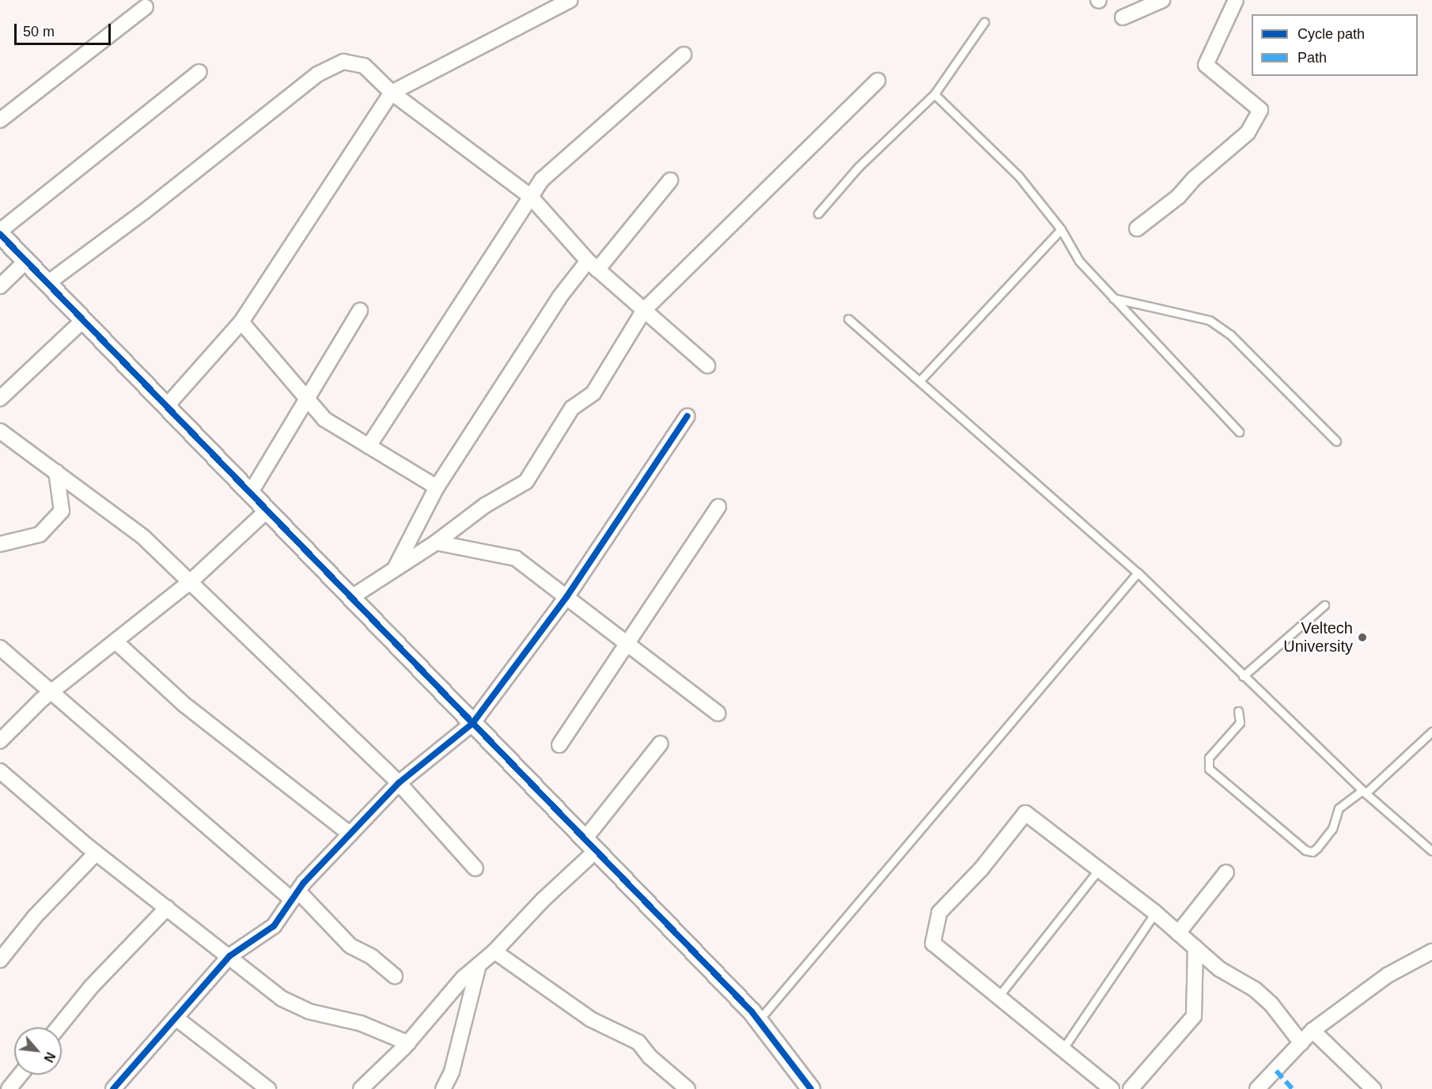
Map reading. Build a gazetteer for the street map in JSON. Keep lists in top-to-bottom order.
{
  "places": ["Veltech University"],
  "legend": ["Cycle path", "Path"],
  "scale_bar": "50 m",
  "north": "bottom right"
}
